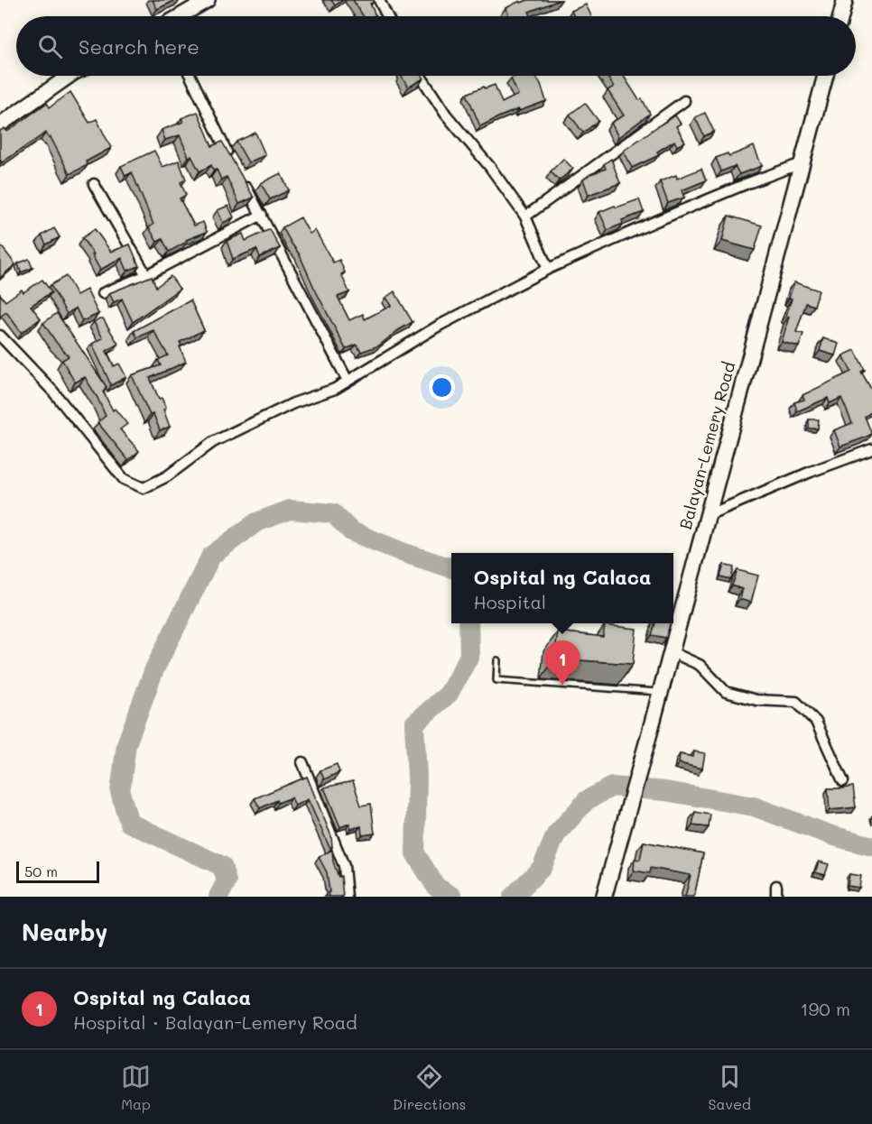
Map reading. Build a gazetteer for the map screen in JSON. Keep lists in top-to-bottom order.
{
  "streets": {
    "main road": ["Balayan-Lemery Road"]
  },
  "scale_bar": "50 m",
  "page": {
    "search": "Search here",
    "popup": ["Ospital ng Calaca", "Hospital"],
    "pins": "1",
    "scale": "50 m",
    "heading": "Nearby",
    "list": [
      {
        "mark": "1",
        "name": "Ospital ng Calaca",
        "note": "Hospital · Balayan-Lemery Road",
        "value": "190 m"
      }
    ],
    "nav": ["Map", "Directions", "Saved"]
  }
}
